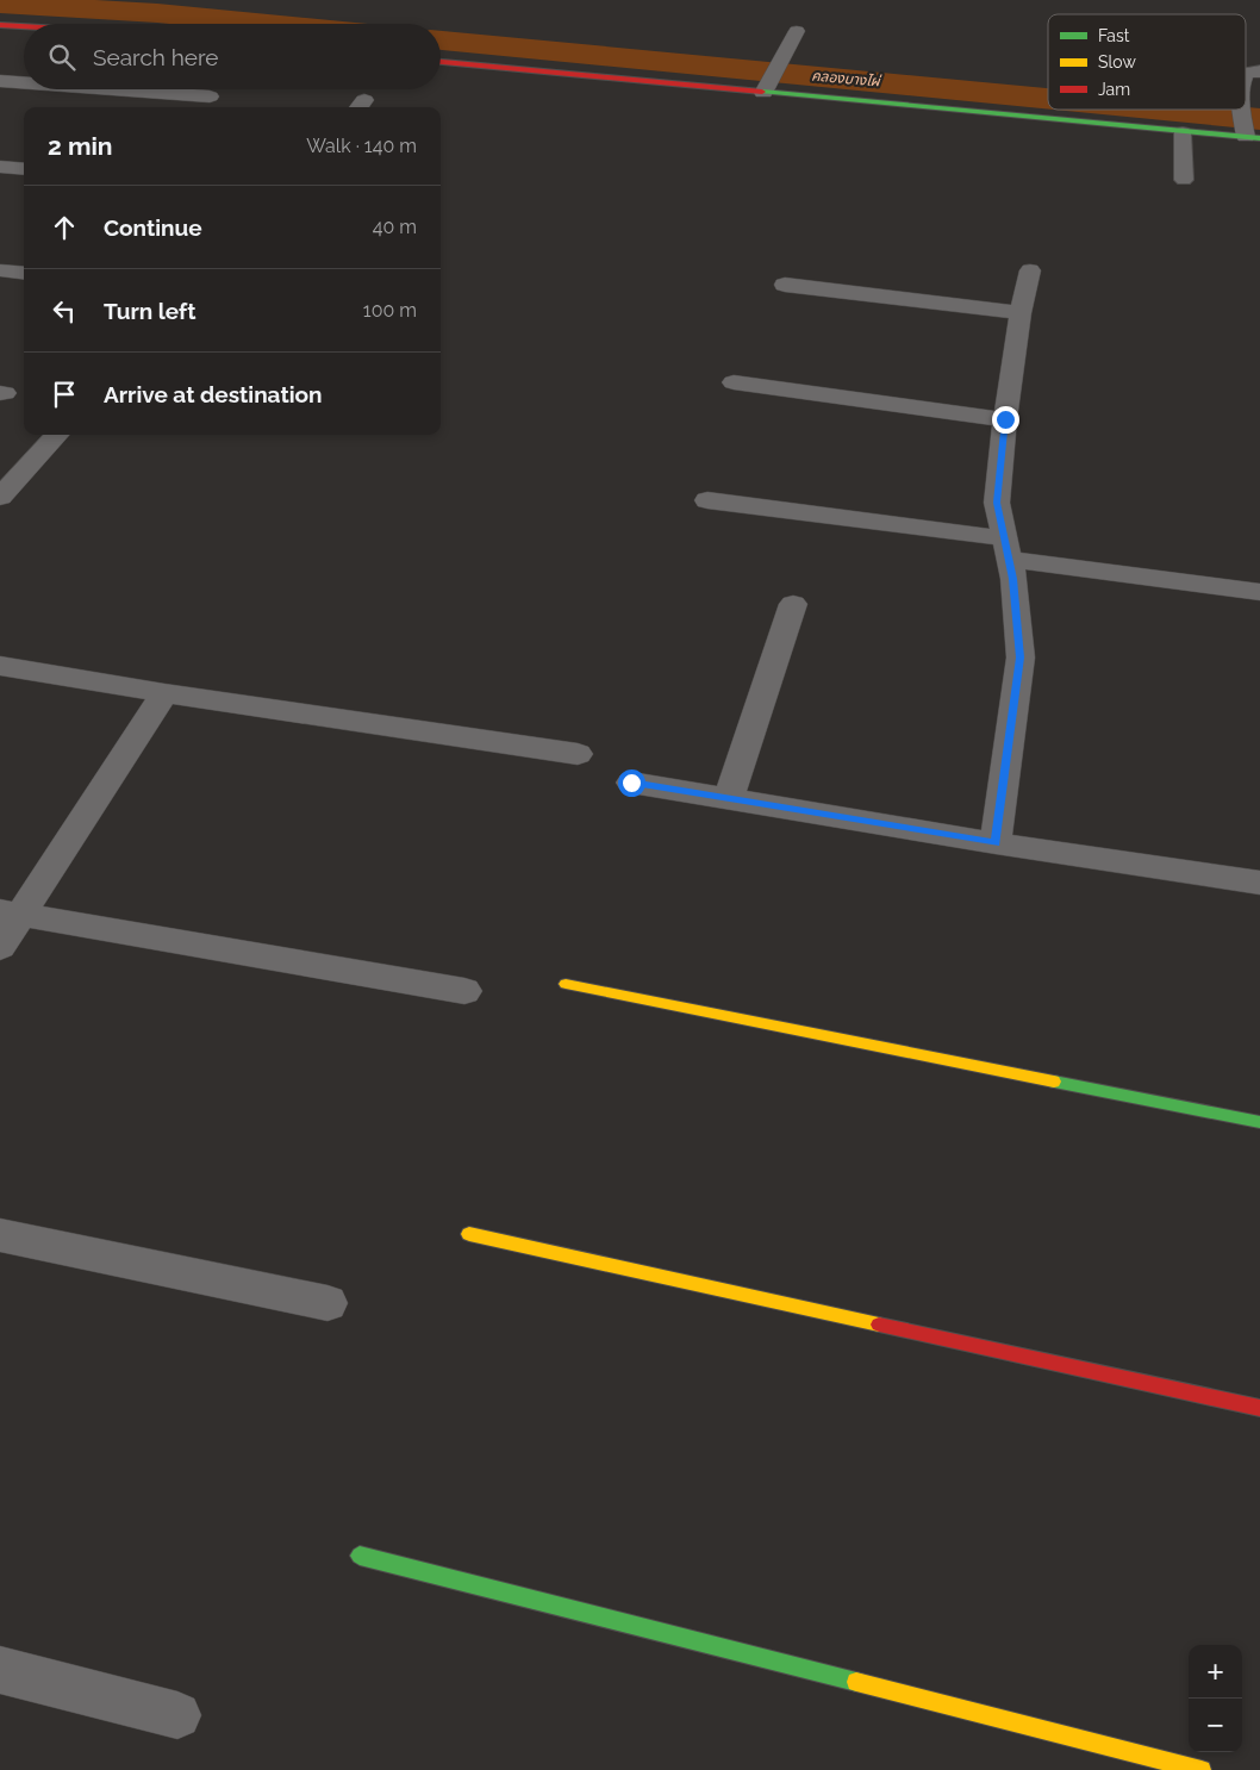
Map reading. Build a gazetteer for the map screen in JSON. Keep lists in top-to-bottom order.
{
  "water": ["คลองบางไผ่"],
  "legend": ["Fast", "Slow", "Jam"],
  "page": {
    "search": "Search here",
    "heading": ["2 min", "Walk · 140 m"],
    "list": [
      ["Continue", "40 m"],
      ["Turn left", "100 m"],
      "Arrive at destination"
    ],
    "map_buttons": ["+", "−"]
  }
}
